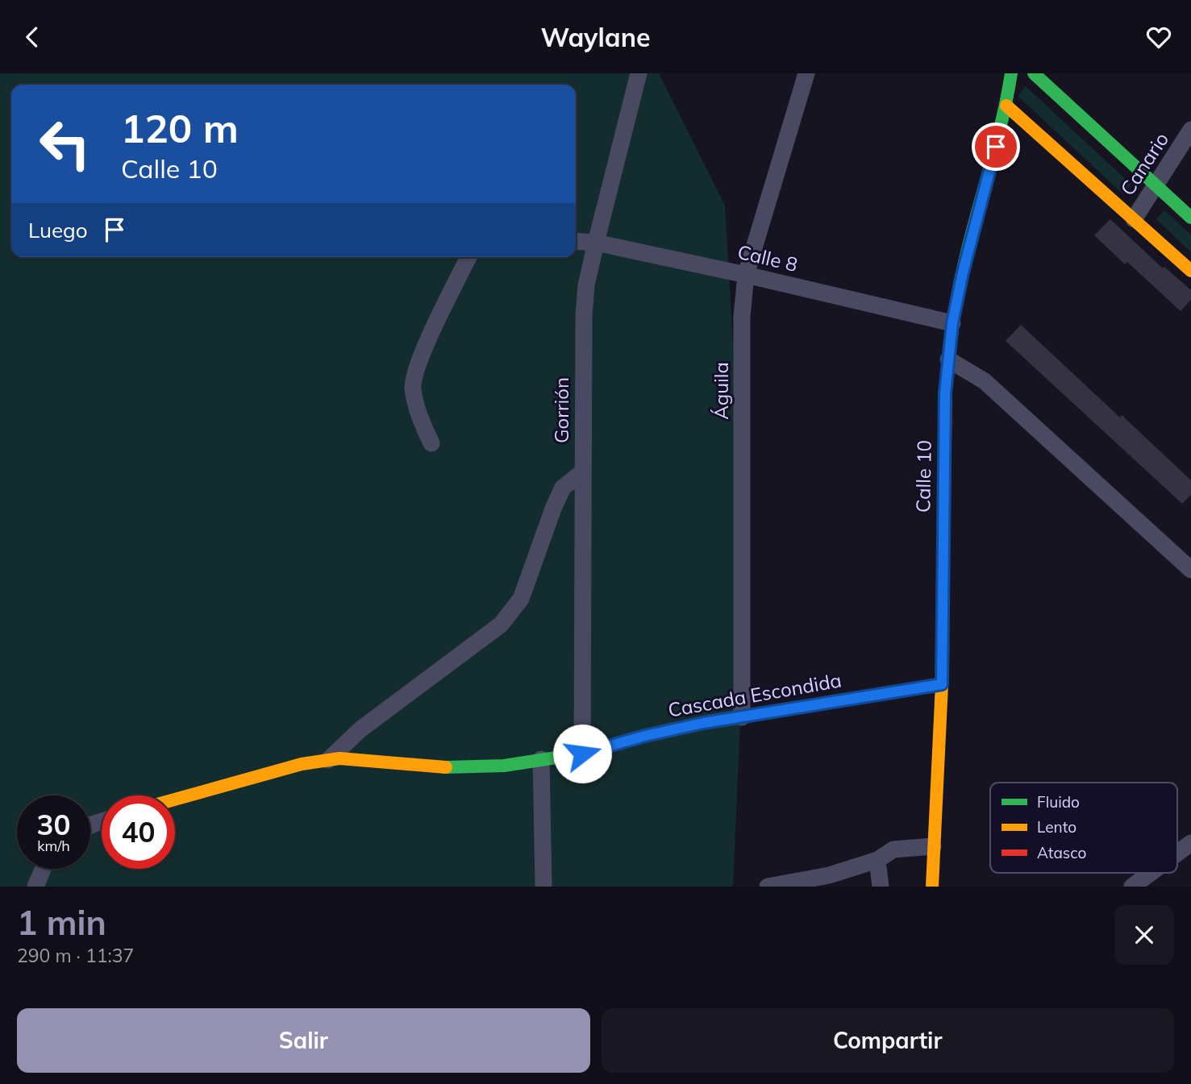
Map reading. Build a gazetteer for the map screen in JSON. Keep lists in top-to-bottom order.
{
  "streets": {
    "street": [
      "Canario",
      "Calle 8",
      "Águila",
      "Gorrión",
      "Calle 10",
      "Cascada Escondida"
    ]
  },
  "crossings": [
    ["Calle 8", "Águila"],
    ["Calle 8", "Gorrión"],
    ["Calle 8", "Calle 10"],
    ["Águila", "Cascada Escondida"],
    ["Gorrión", "Cascada Escondida"],
    ["Calle 10", "Cascada Escondida"]
  ],
  "legend": ["Fluido", "Lento", "Atasco"],
  "page": {
    "header": "Waylane",
    "turn": ["120 m", "Calle 10"],
    "then": "Luego",
    "speed": "30 km/h",
    "limit": "40",
    "heading": ["1 min", "290 m · 11:37"],
    "buttons": ["Salir", "Compartir"]
  }
}
